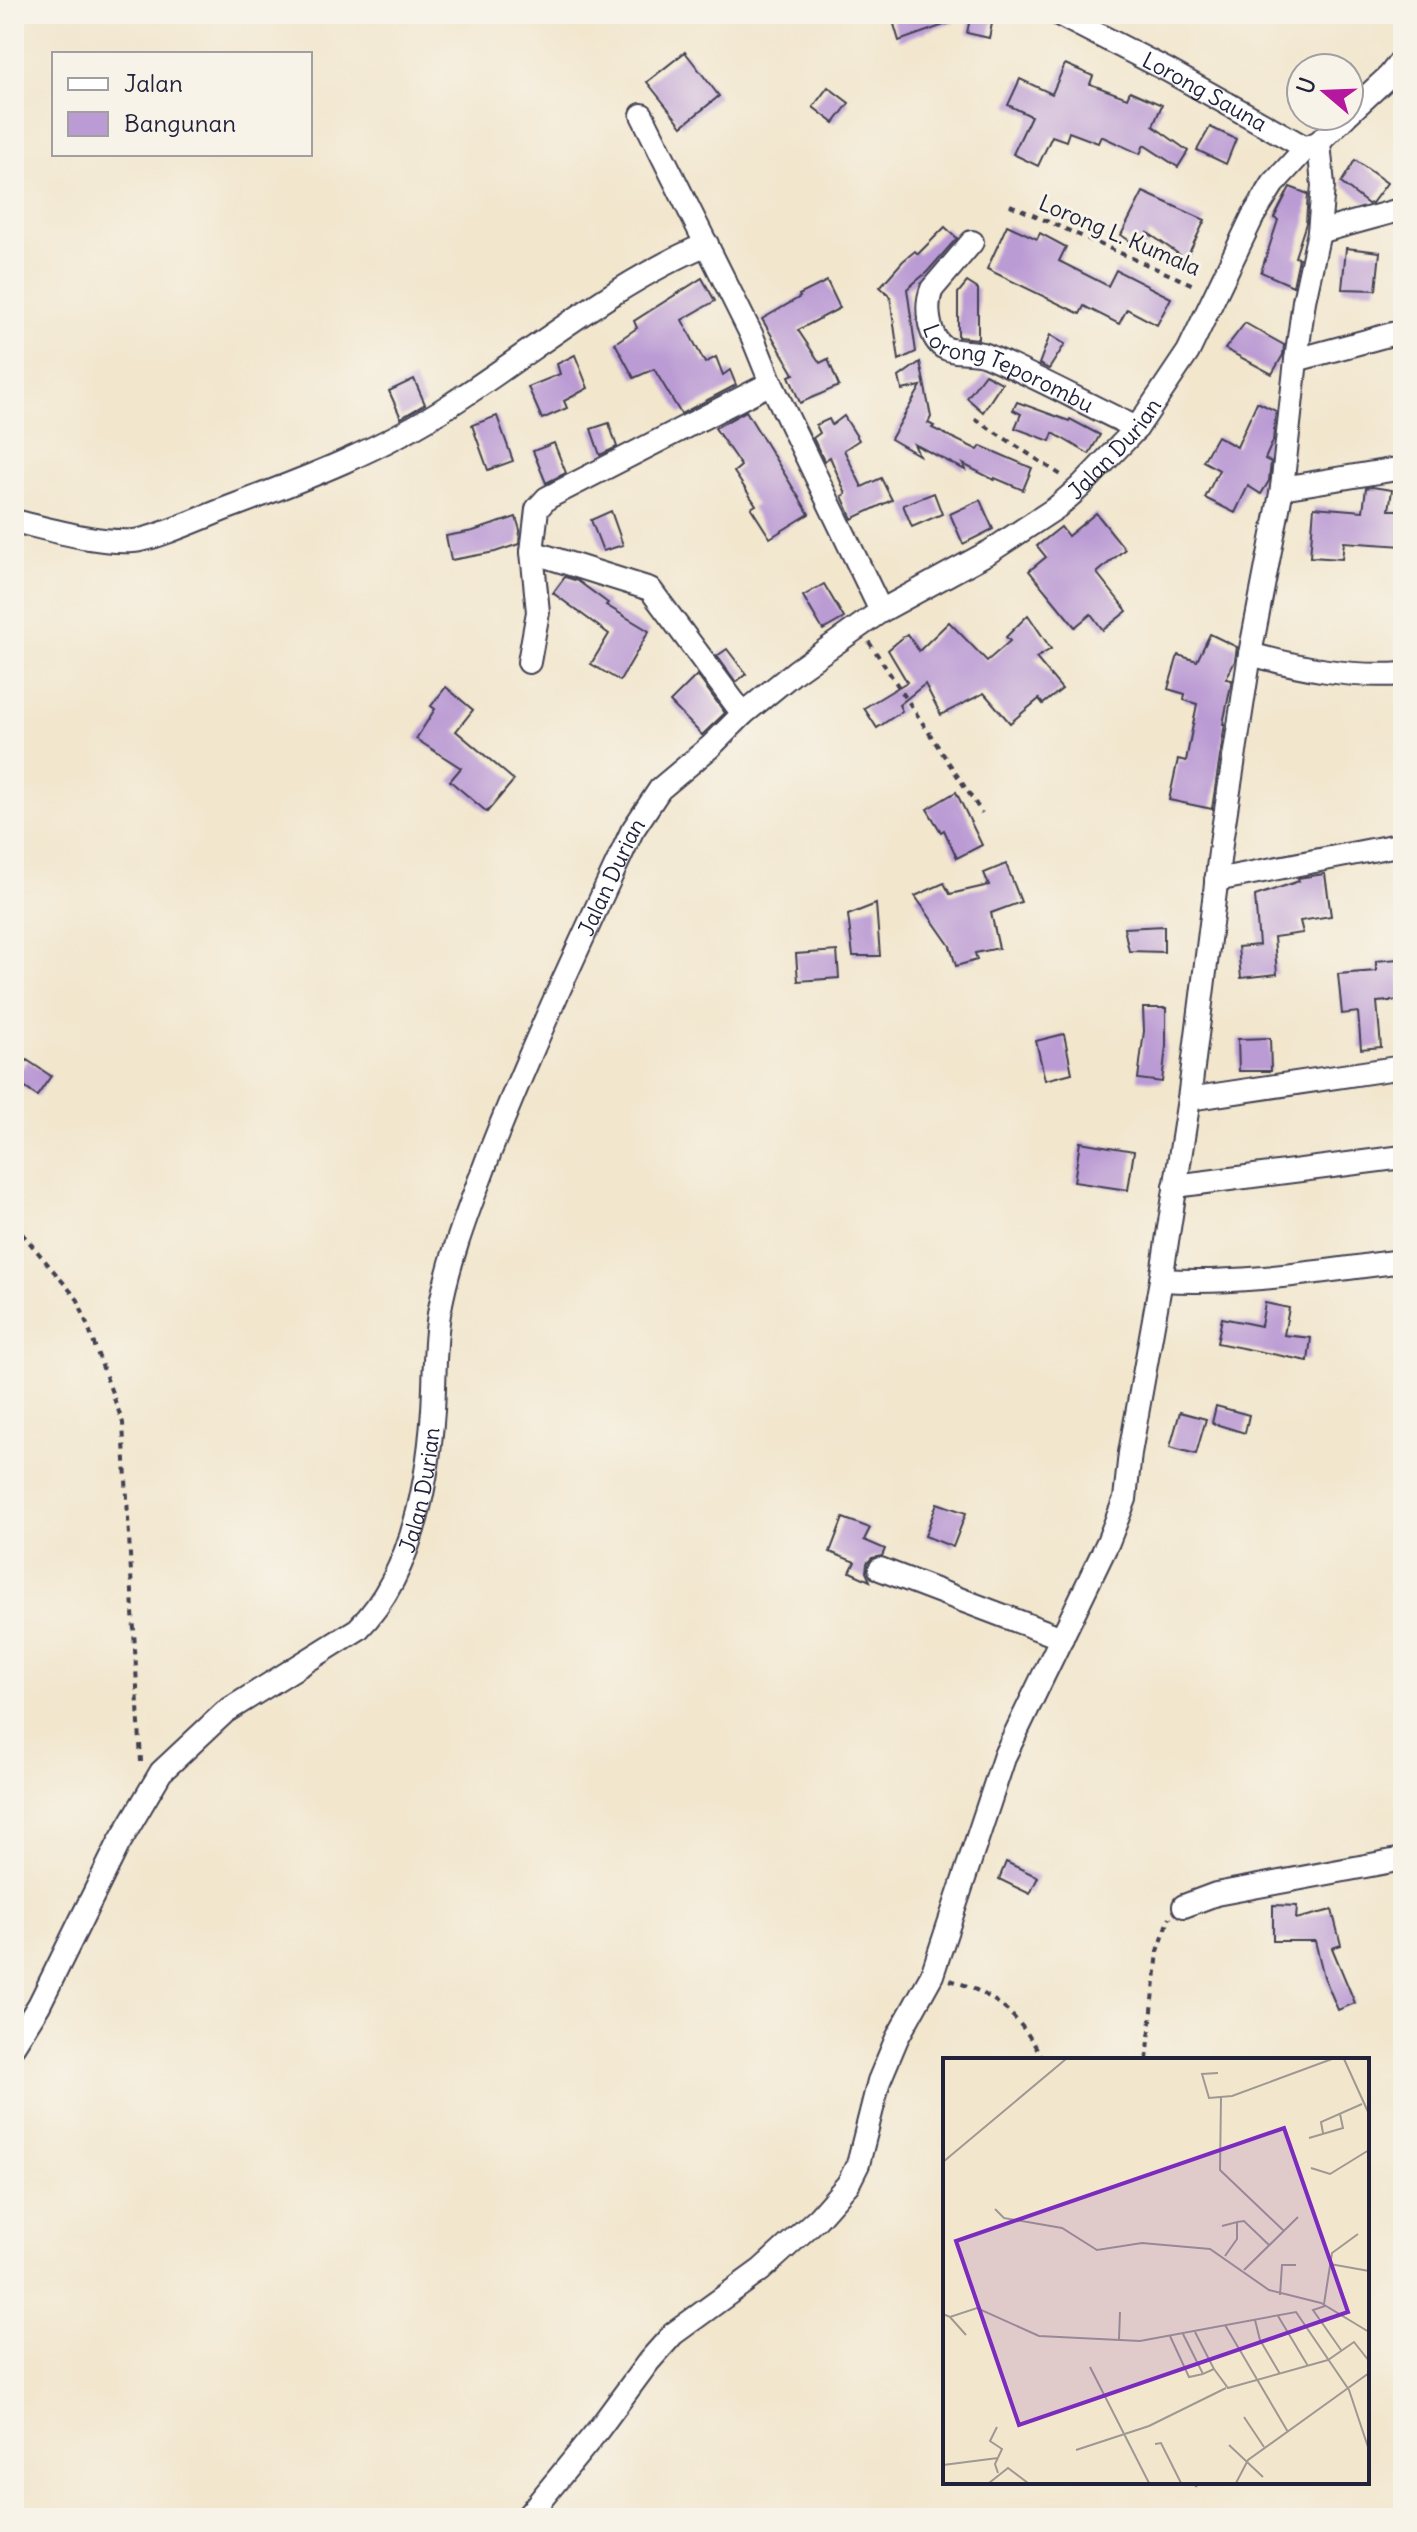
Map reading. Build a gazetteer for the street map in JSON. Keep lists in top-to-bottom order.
{
  "streets": {
    "street": ["Lorong Sauna", "Lorong Teporombu", "Jalan Durian"],
    "path": ["Lorong L. Kumala"]
  },
  "crossings": [
    ["Lorong Sauna", "Jalan Durian"],
    ["Lorong L. Kumala", "Jalan Durian"],
    ["Lorong Teporombu", "Jalan Durian"]
  ],
  "legend": ["Jalan", "Bangunan"],
  "north": "left"
}
